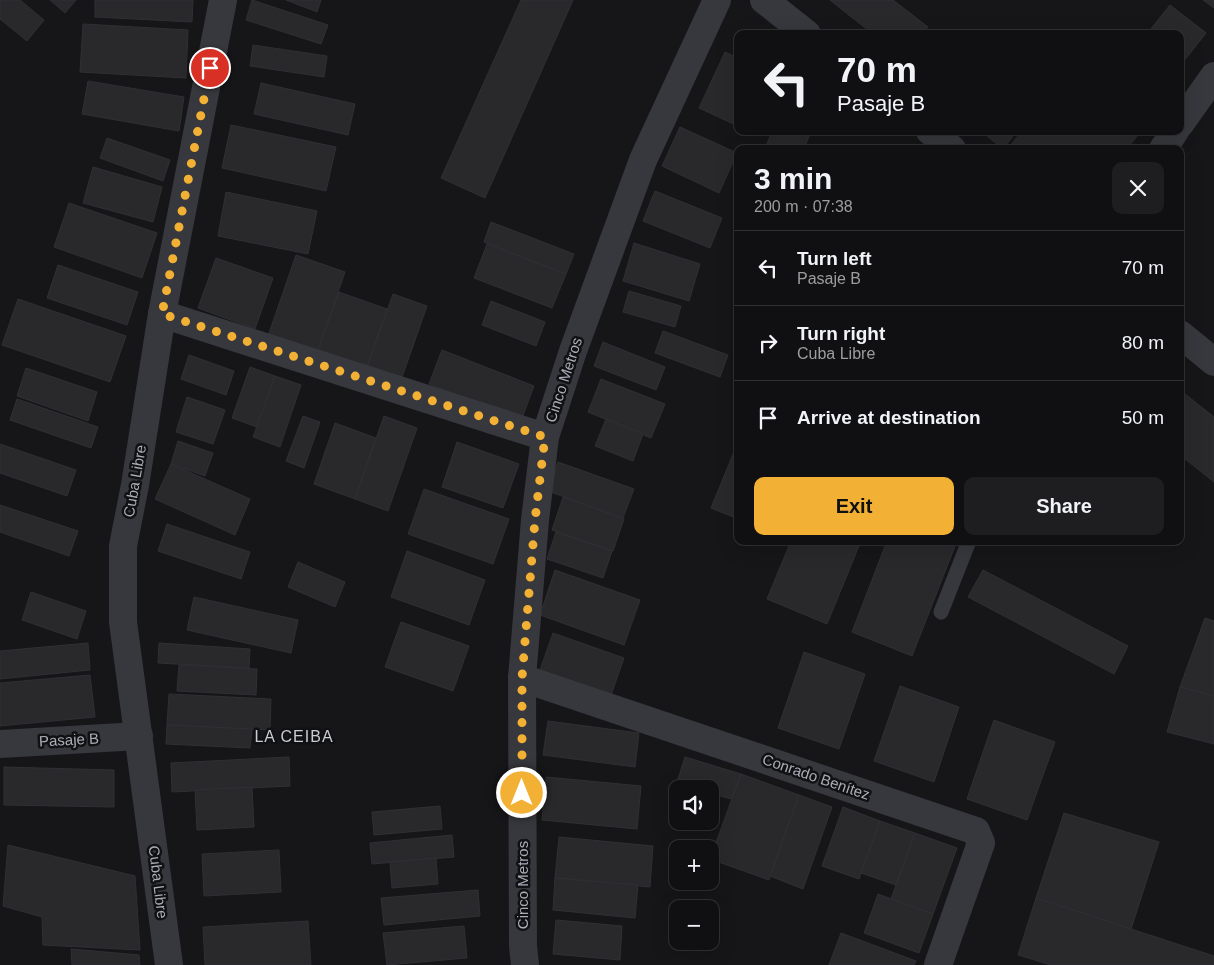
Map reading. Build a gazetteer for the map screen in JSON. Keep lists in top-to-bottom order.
{
  "streets": {
    "street": [
      "Cinco Metros",
      "Cuba Libre",
      "Pasaje B",
      "Conrado Benítez"
    ]
  },
  "crossings": [
    ["Cinco Metros", "Conrado Benítez"],
    ["Cuba Libre", "Pasaje B"]
  ],
  "districts": ["LA CEIBA"],
  "page": {
    "turn": ["70 m", "Pasaje B"],
    "heading": ["3 min", "200 m · 07:38"],
    "list": [
      {
        "name": "Turn left",
        "note": "Pasaje B",
        "value": "70 m"
      },
      {
        "name": "Turn right",
        "note": "Cuba Libre",
        "value": "80 m"
      },
      {
        "name": "Arrive at destination",
        "value": "50 m"
      }
    ],
    "buttons": ["Exit", "Share"],
    "map_buttons": ["+", "−"]
  }
}
